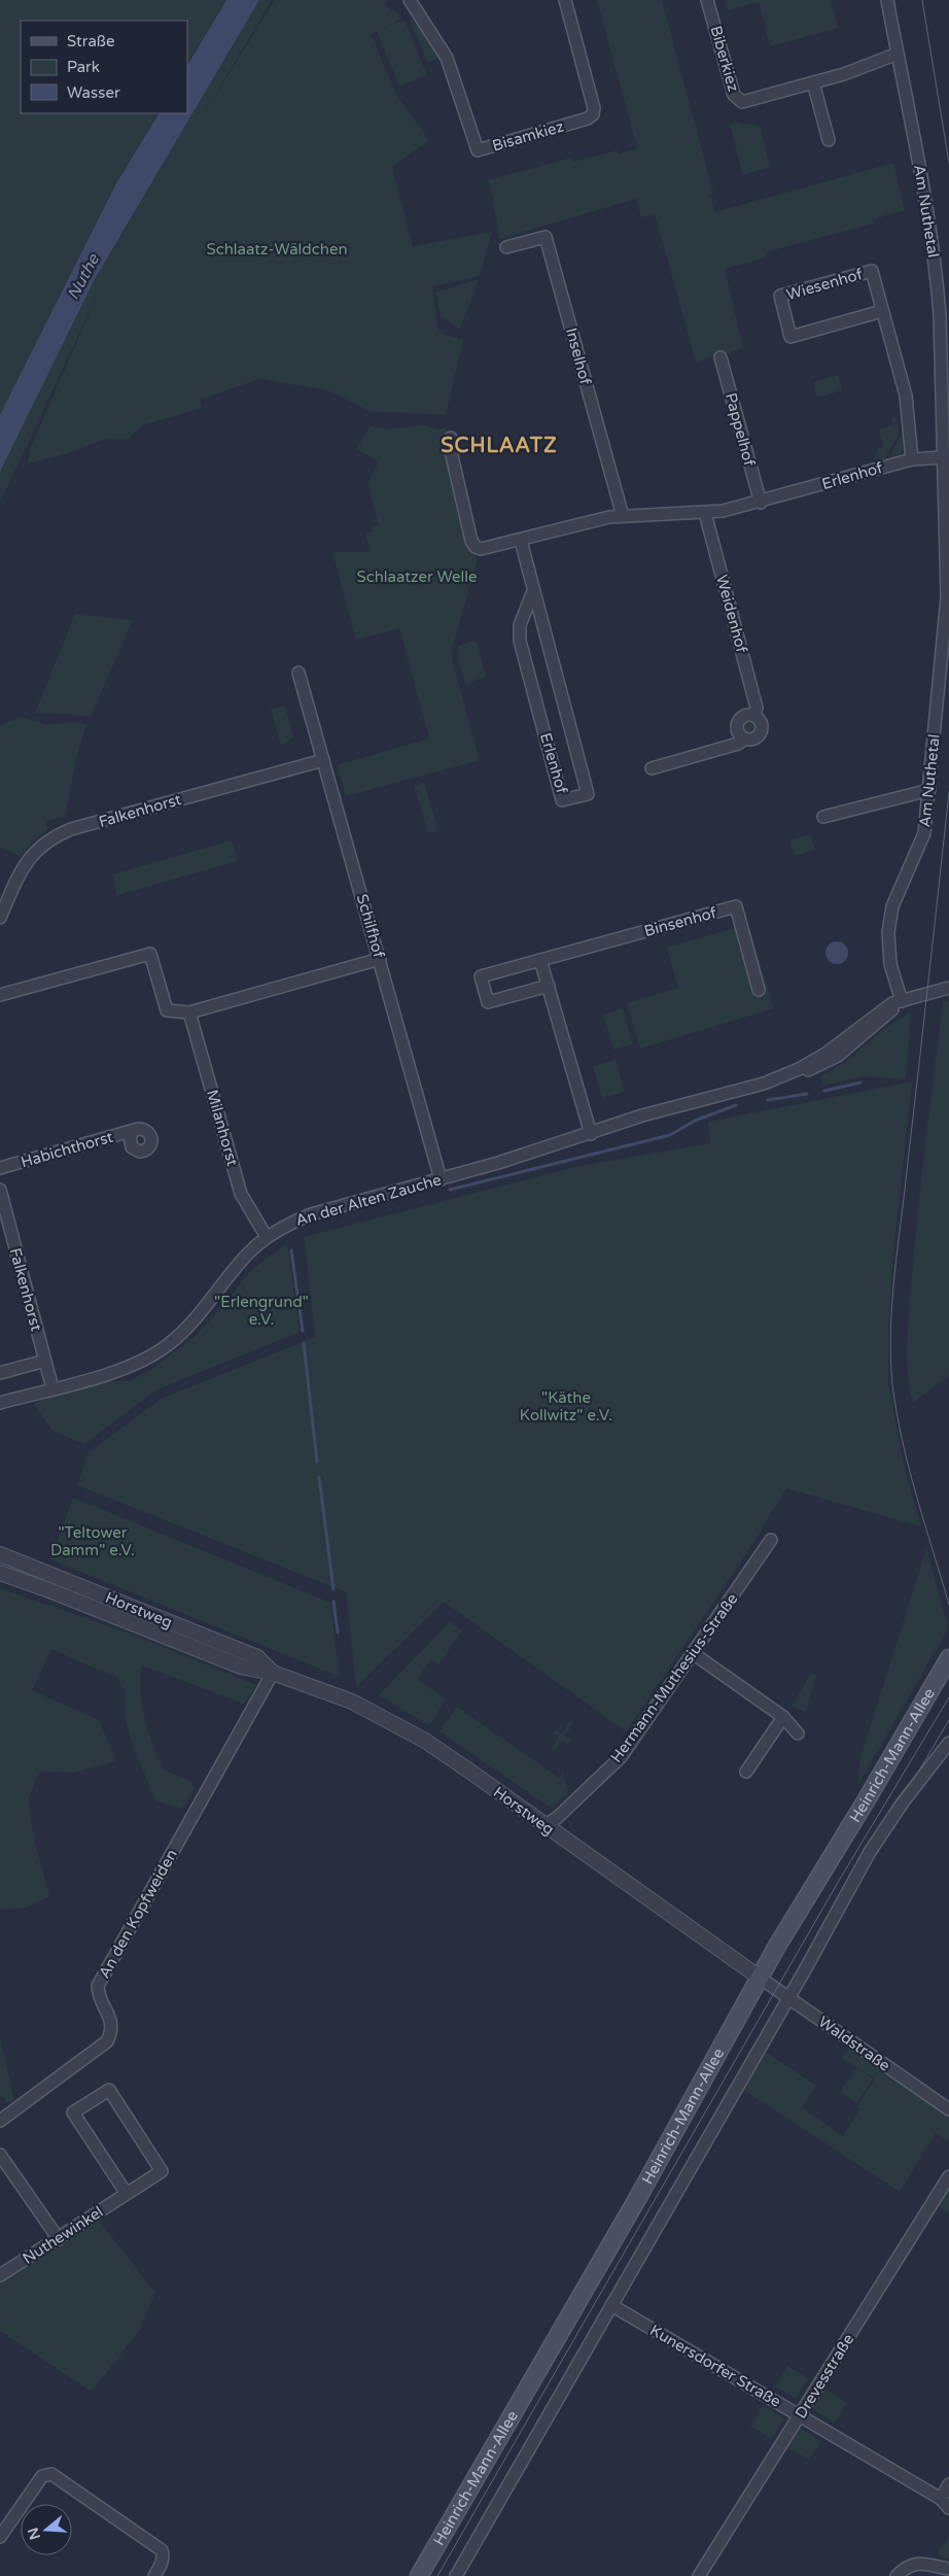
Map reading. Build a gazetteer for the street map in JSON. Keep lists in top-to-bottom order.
{
  "streets": {
    "main road": ["Heinrich-Mann-Allee"],
    "street": [
      "Biberkiez",
      "Bisamkiez",
      "Am Nuthetal",
      "Wiesenhof",
      "Inselhof",
      "Pappelhof",
      "Erlenhof",
      "Weidenhof",
      "Falkenhorst",
      "Binsenhof",
      "Schilfhof",
      "Milanhorst",
      "Habichthorst",
      "An der Alten Zauche",
      "Horstweg",
      "Hermann-Muthesius-Straße",
      "An den Kopfweiden",
      "Waldstraße",
      "Nuthewinkel",
      "Kunersdorfer Straße",
      "Drevesstraße"
    ]
  },
  "crossings": [
    ["Biberkiez", "Am Nuthetal"],
    ["Am Nuthetal", "Erlenhof"],
    ["Am Nuthetal", "An der Alten Zauche"],
    ["Wiesenhof", "Erlenhof"],
    ["Inselhof", "Erlenhof"],
    ["Pappelhof", "Erlenhof"],
    ["Erlenhof", "Weidenhof"],
    ["Falkenhorst", "Schilfhof"],
    ["Falkenhorst", "An der Alten Zauche"],
    ["Schilfhof", "An der Alten Zauche"],
    ["Milanhorst", "An der Alten Zauche"],
    ["Horstweg", "Hermann-Muthesius-Straße"],
    ["Horstweg", "Heinrich-Mann-Allee"],
    ["Horstweg", "An den Kopfweiden"],
    ["Horstweg", "Waldstraße"],
    ["Heinrich-Mann-Allee", "Waldstraße"],
    ["Heinrich-Mann-Allee", "Kunersdorfer Straße"],
    ["Kunersdorfer Straße", "Drevesstraße"]
  ],
  "districts": ["SCHLAATZ"],
  "water": ["Nuthe"],
  "parks": [
    "Schlaatz-Wäldchen",
    "Schlaatzer Welle",
    "\"Erlengrund\" e.V.",
    "\"Käthe Kollwitz\" e.V.",
    "\"Teltower Damm\" e.V."
  ],
  "legend": ["Straße", "Park", "Wasser"],
  "north": "left"
}
